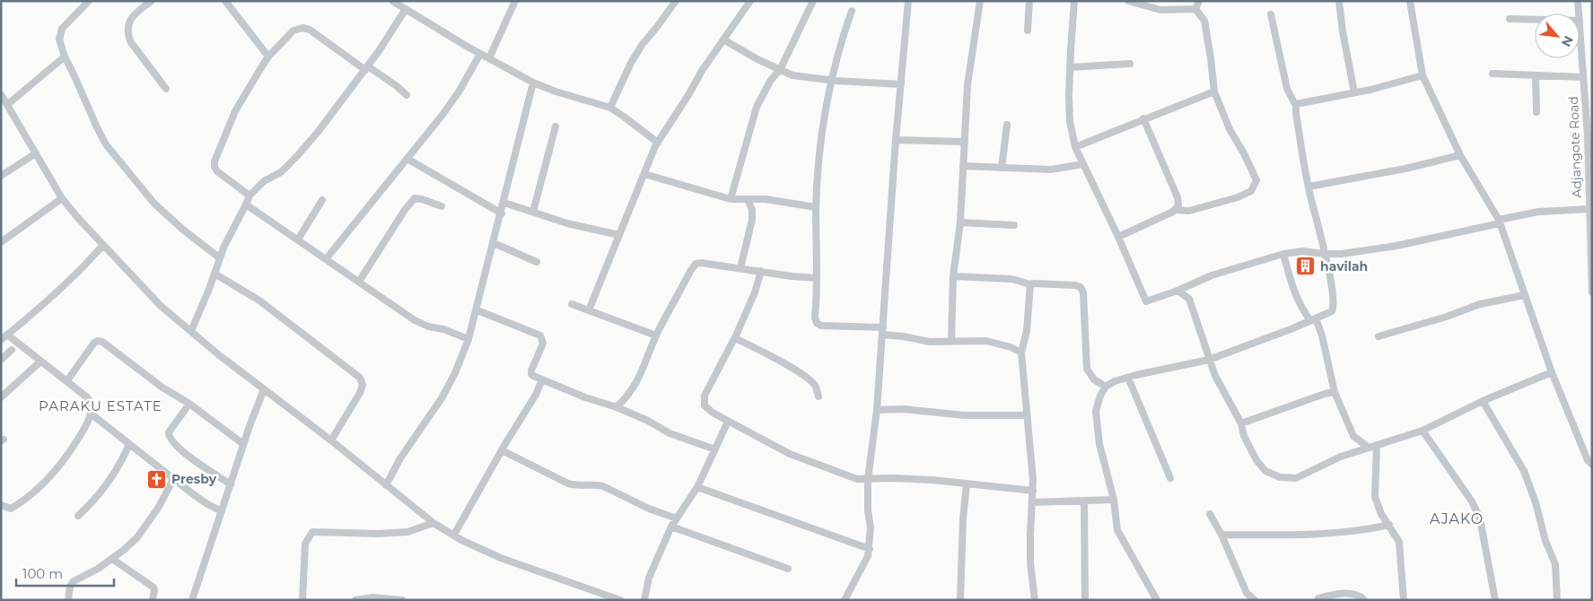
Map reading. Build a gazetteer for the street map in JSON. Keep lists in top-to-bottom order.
{
  "streets": {
    "street": ["Adjangote Road"]
  },
  "districts": ["PARAKU ESTATE", "AJAKO"],
  "places": {
    "building": ["havilah"],
    "church": ["Presby"]
  },
  "scale_bar": "100 m",
  "north": "bottom right"
}
